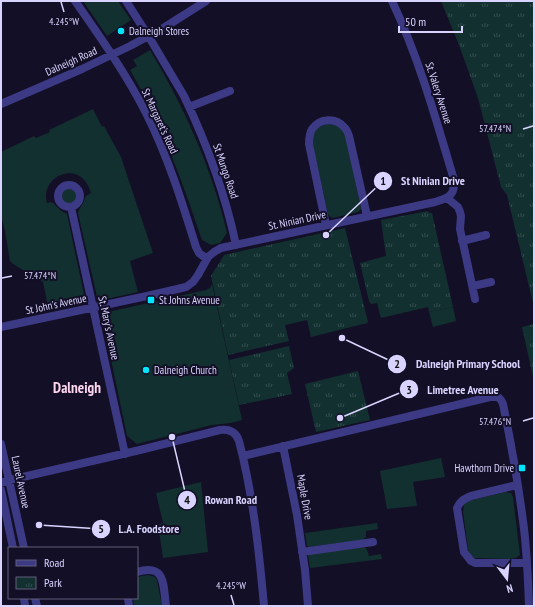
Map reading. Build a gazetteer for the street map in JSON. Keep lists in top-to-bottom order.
{
  "streets": {
    "street": [
      "Dalneigh Road",
      "St. Valery Avenue",
      "St Margaret's Road",
      "St Mungo Road",
      "St. Ninian Drive",
      "St John's Avenue",
      "St. Mary's Avenue",
      "Laurel Avenue",
      "Maple Drive"
    ]
  },
  "crossings": [
    ["Dalneigh Road", "St Margaret's Road"],
    ["Dalneigh Road", "St Mungo Road"],
    ["St. Valery Avenue", "St. Ninian Drive"],
    ["St Margaret's Road", "St. Ninian Drive"],
    ["St Mungo Road", "St. Ninian Drive"],
    ["St. Ninian Drive", "St John's Avenue"],
    ["St John's Avenue", "St. Mary's Avenue"]
  ],
  "districts": ["Dalneigh"],
  "places": {
    "other": [
      "Dalneigh Stores",
      "St Ninian Drive",
      "Dalneigh Primary School",
      "Dalneigh Church",
      "Limetree Avenue",
      "Rowan Road",
      "L.A. Foodstore"
    ],
    "transit": ["St Johns Avenue", "Hawthorn Drive"]
  },
  "legend": ["Road", "Park"],
  "scale_bar": "50 m",
  "north": "bottom",
  "coordinates": ["4.245°W", "57.474°N", "57.476°N"]
}
